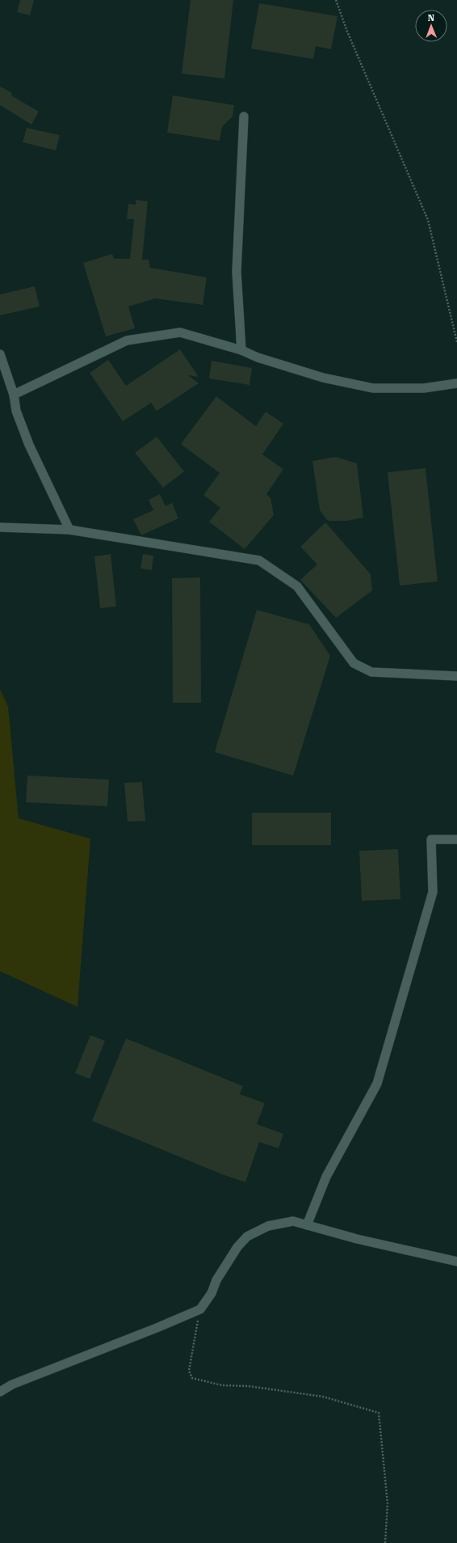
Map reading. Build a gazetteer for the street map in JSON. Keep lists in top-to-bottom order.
{
  "north": "top"
}
